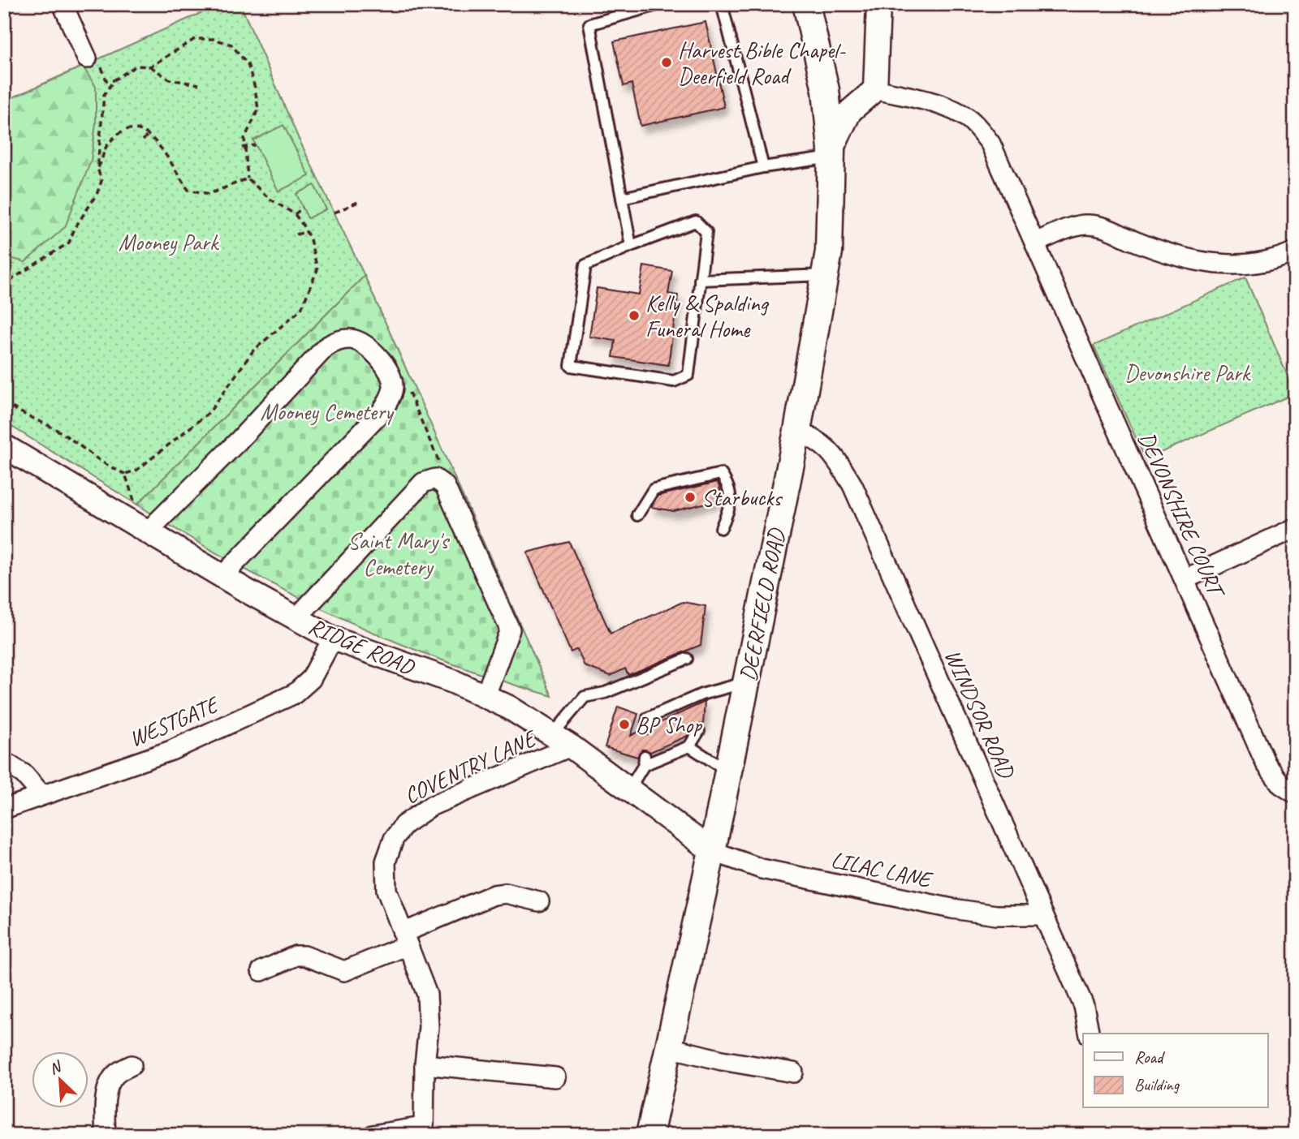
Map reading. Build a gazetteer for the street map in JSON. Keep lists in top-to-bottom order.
{
  "streets": {
    "main road": ["DEERFIELD ROAD"],
    "street": [
      "DEVONSHIRE COURT",
      "RIDGE ROAD",
      "WINDSOR ROAD",
      "WESTGATE",
      "COVENTRY LANE",
      "LILAC LANE"
    ]
  },
  "crossings": [
    ["DEERFIELD ROAD", "RIDGE ROAD"],
    ["DEERFIELD ROAD", "WINDSOR ROAD"],
    ["DEERFIELD ROAD", "LILAC LANE"],
    ["RIDGE ROAD", "WESTGATE"],
    ["RIDGE ROAD", "COVENTRY LANE"],
    ["RIDGE ROAD", "LILAC LANE"],
    ["WINDSOR ROAD", "LILAC LANE"]
  ],
  "parks": [
    "Mooney Park",
    "Devonshire Park",
    "Mooney Cemetery",
    "Saint Mary's Cemetery"
  ],
  "places": [
    "Harvest Bible Chapel- Deerfield Road",
    "Kelly & Spalding Funeral Home",
    "Starbucks",
    "BP Shop"
  ],
  "legend": ["Road", "Building"],
  "north": "top left"
}
